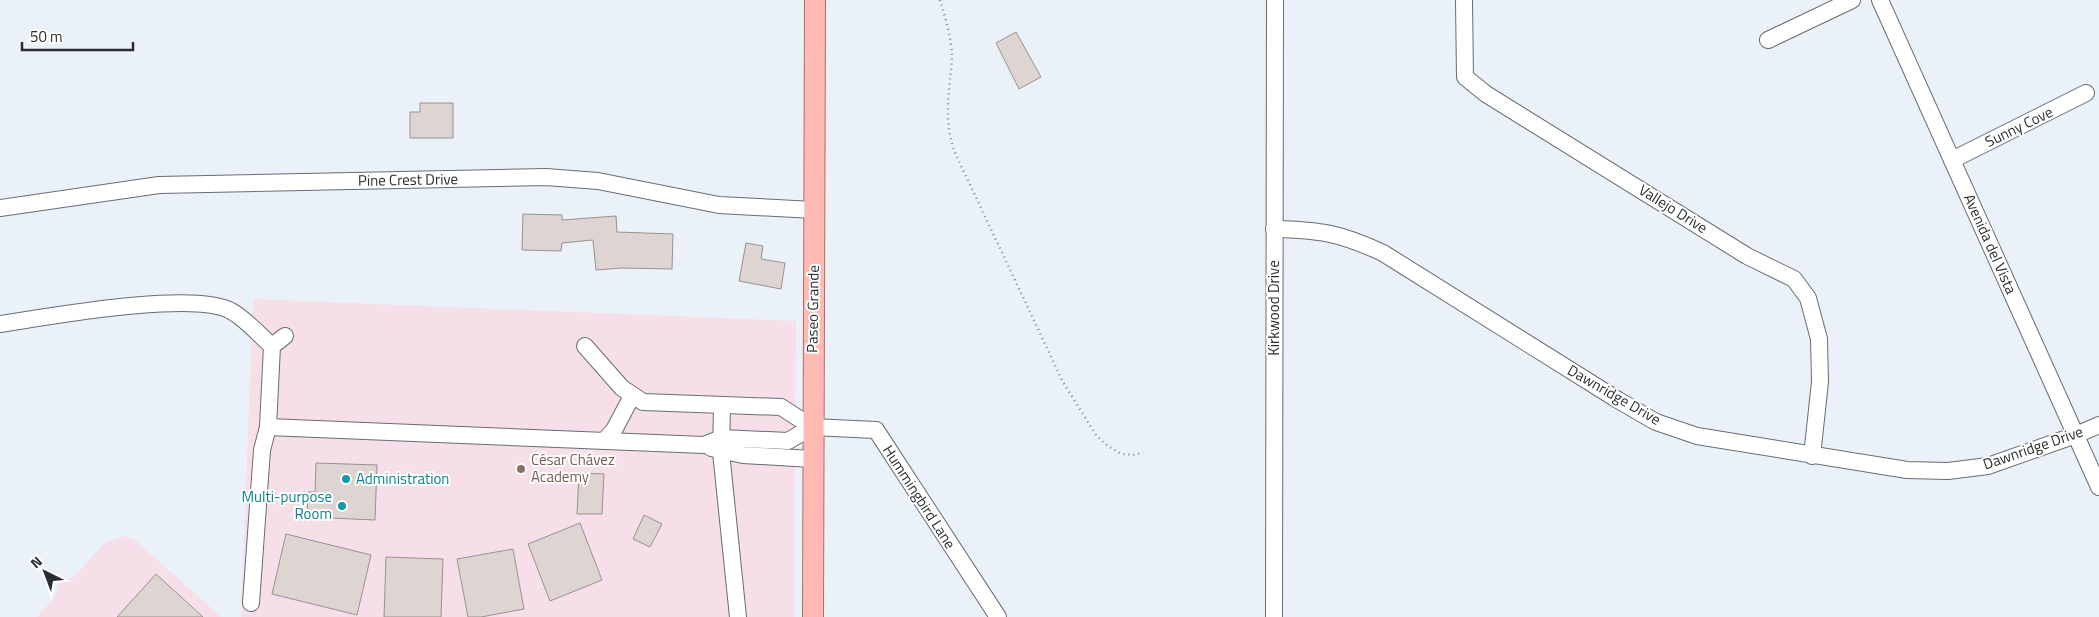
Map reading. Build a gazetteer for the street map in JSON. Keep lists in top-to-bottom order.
{
  "streets": {
    "main road": ["Paseo Grande"],
    "street": [
      "Sunny Cove",
      "Pine Crest Drive",
      "Vallejo Drive",
      "Avenida del Vista",
      "Kirkwood Drive",
      "Dawnridge Drive",
      "Hummingbird Lane"
    ]
  },
  "crossings": [
    ["Sunny Cove", "Avenida del Vista"],
    ["Pine Crest Drive", "Paseo Grande"],
    ["Vallejo Drive", "Dawnridge Drive"],
    ["Avenida del Vista", "Dawnridge Drive"],
    ["Kirkwood Drive", "Dawnridge Drive"],
    ["Paseo Grande", "Hummingbird Lane"]
  ],
  "places": ["César Chávez Academy", "Administration", "Multi-purpose Room"],
  "scale_bar": "50 m",
  "north": "top left"
}
